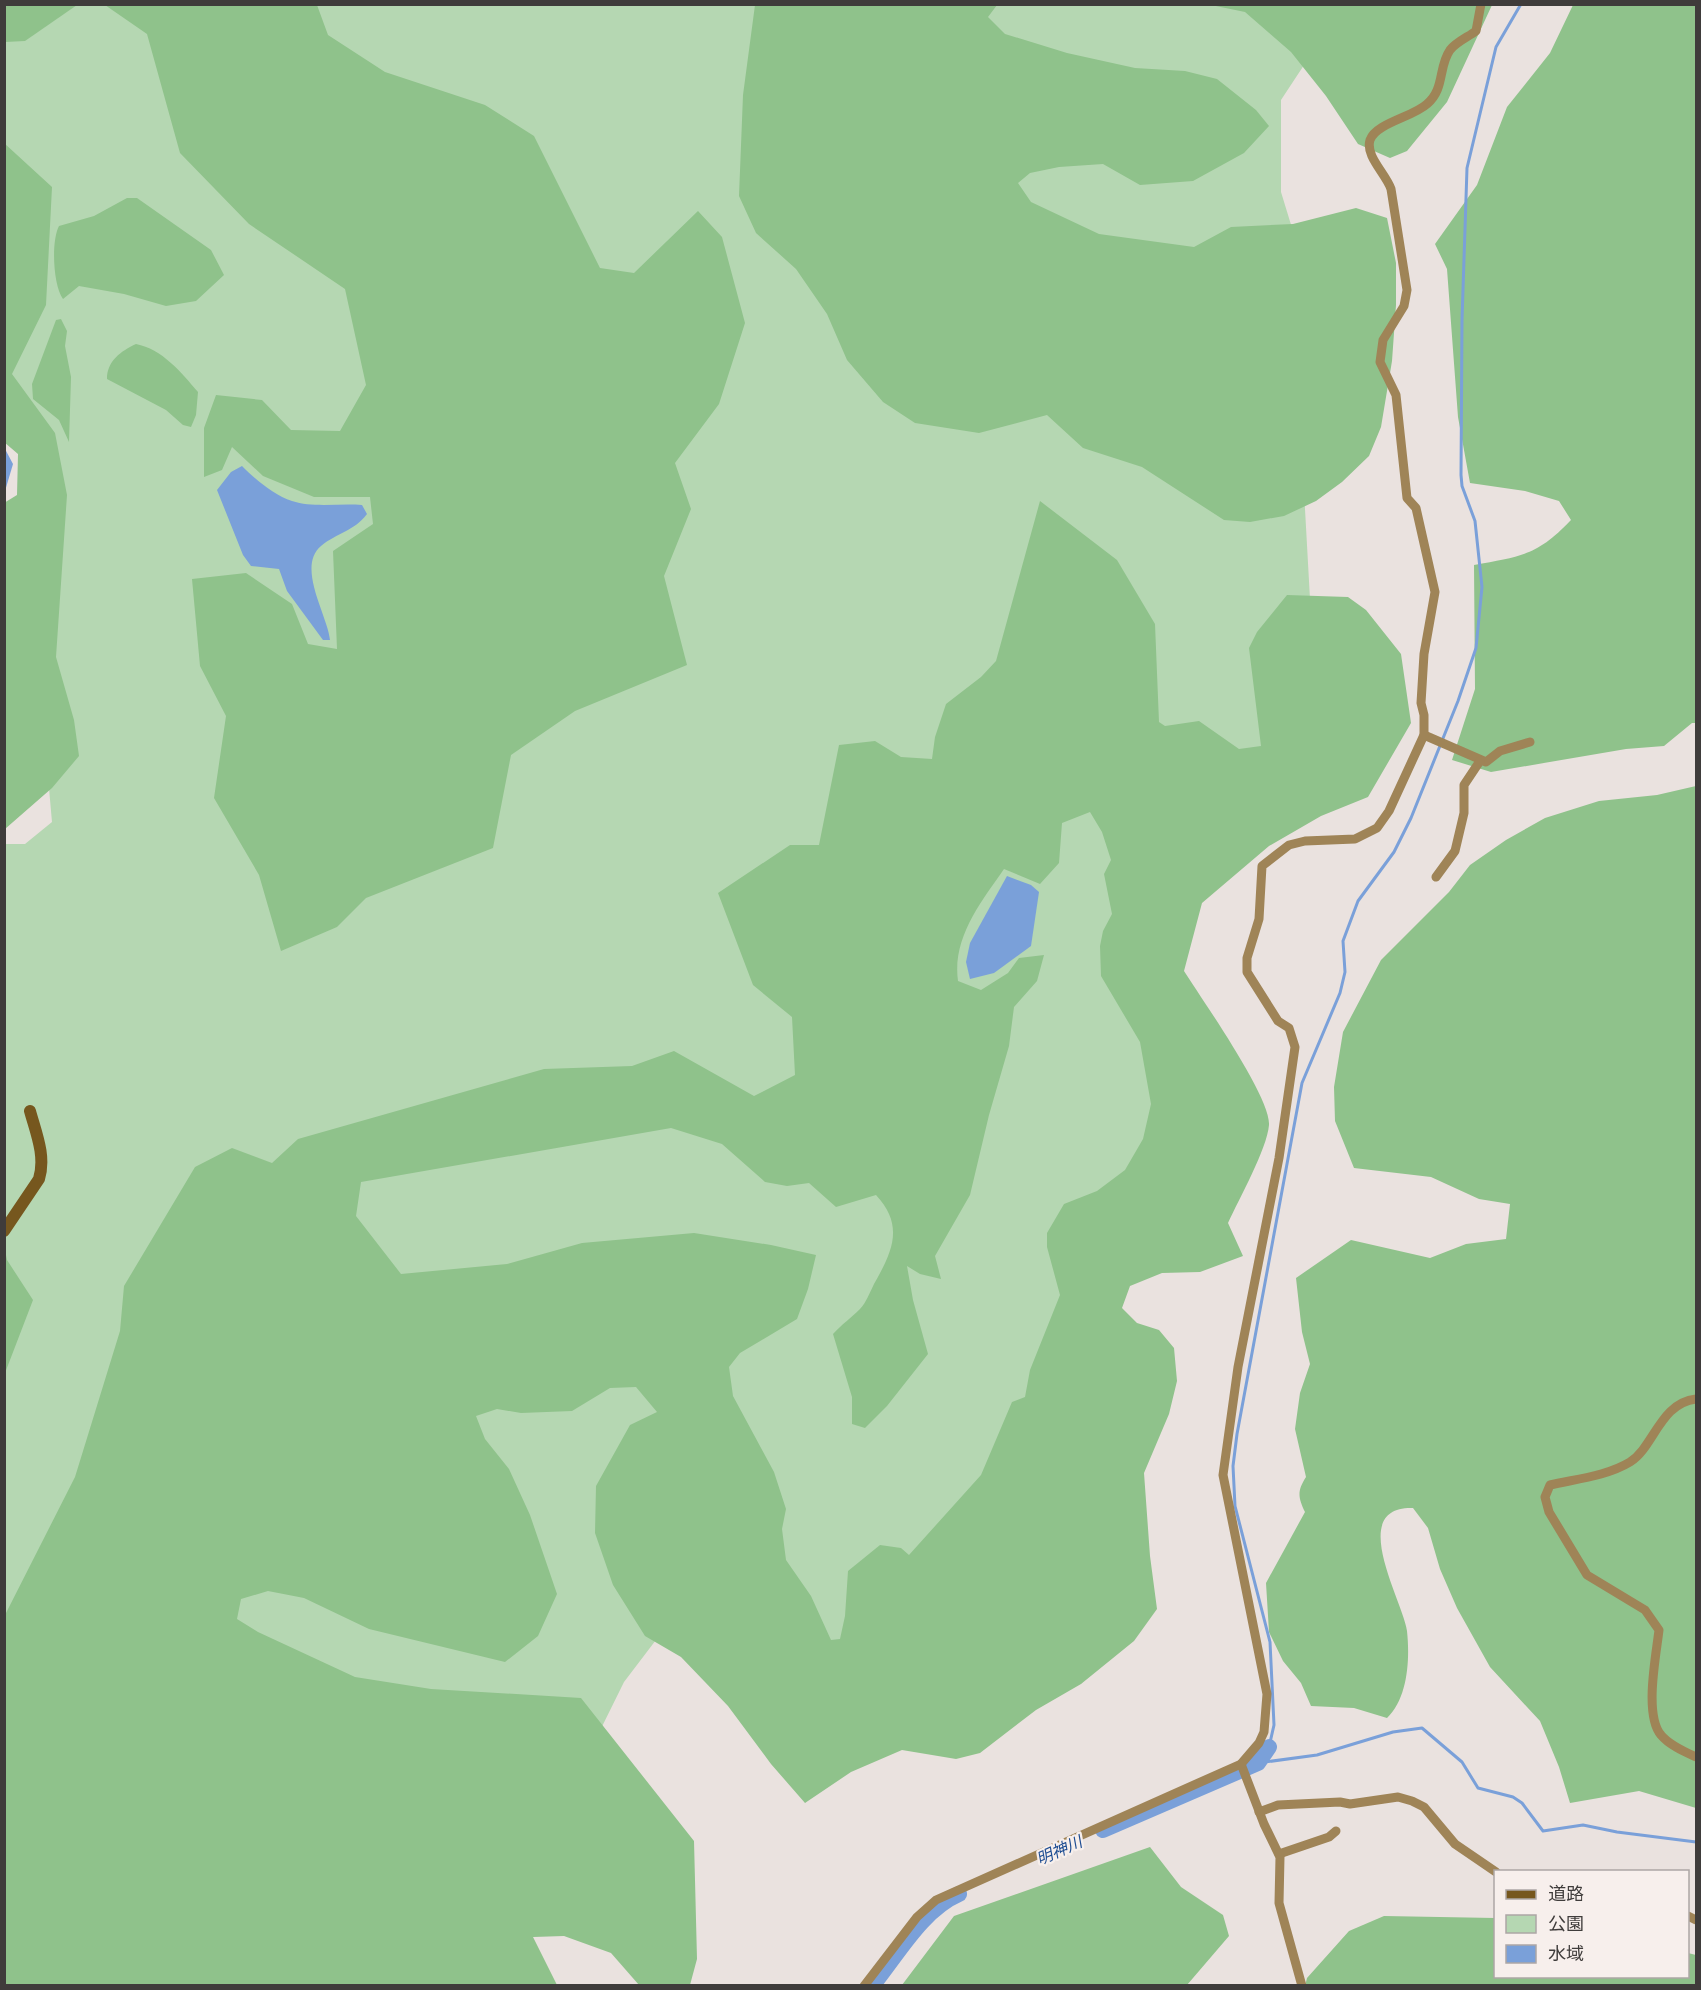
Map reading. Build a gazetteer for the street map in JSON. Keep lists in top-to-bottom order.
{
  "water": ["明神川"],
  "legend": ["道路", "公園", "水域"]
}
